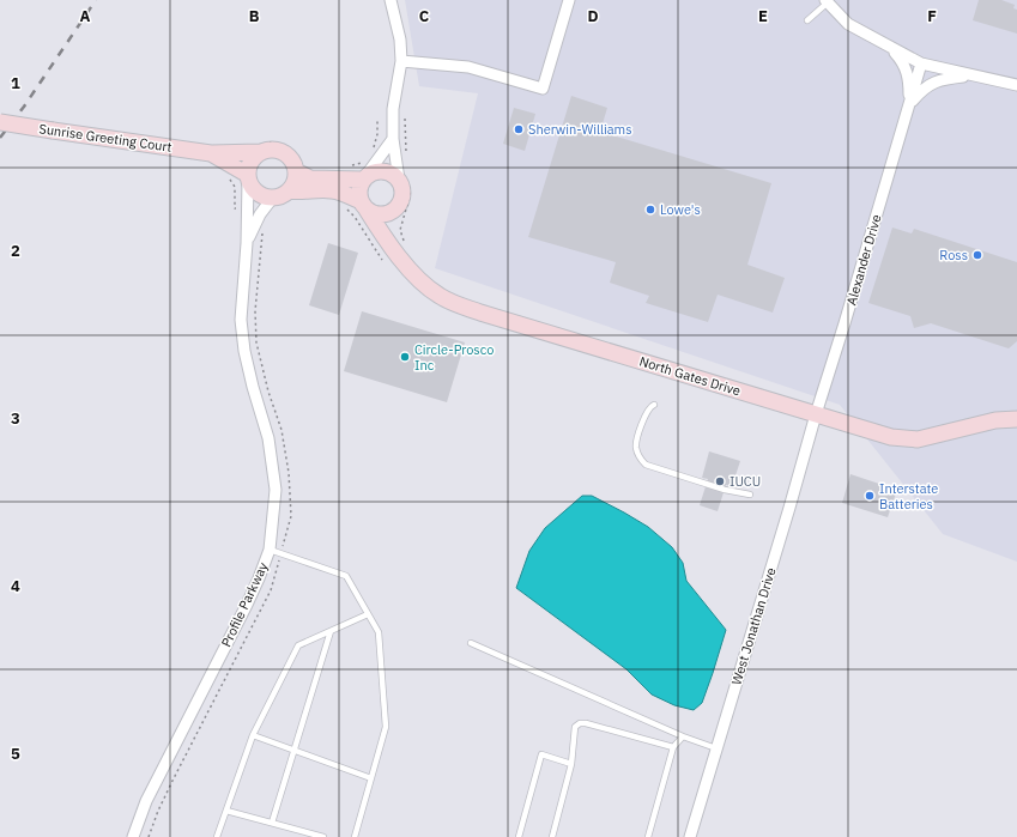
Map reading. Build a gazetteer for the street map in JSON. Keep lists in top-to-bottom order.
{
  "streets": {
    "street": [
      "Sunrise Greeting Court",
      "Alexander Drive",
      "North Gates Drive",
      "Profile Parkway",
      "West Jonathan Drive"
    ]
  },
  "crossings": [
    ["Sunrise Greeting Court", "Profile Parkway"],
    ["Alexander Drive", "North Gates Drive"],
    ["Alexander Drive", "West Jonathan Drive"],
    ["North Gates Drive", "West Jonathan Drive"]
  ],
  "places": [
    "Sherwin-Williams",
    "Lowe's",
    "Ross",
    "Circle-Prosco Inc",
    "IUCU",
    "Interstate Batteries"
  ],
  "grid": {
    "columns": [
      "A",
      "B",
      "C",
      "D",
      "E",
      "F"
    ],
    "rows": [
      "1",
      "2",
      "3",
      "4",
      "5"
    ]
  }
}
